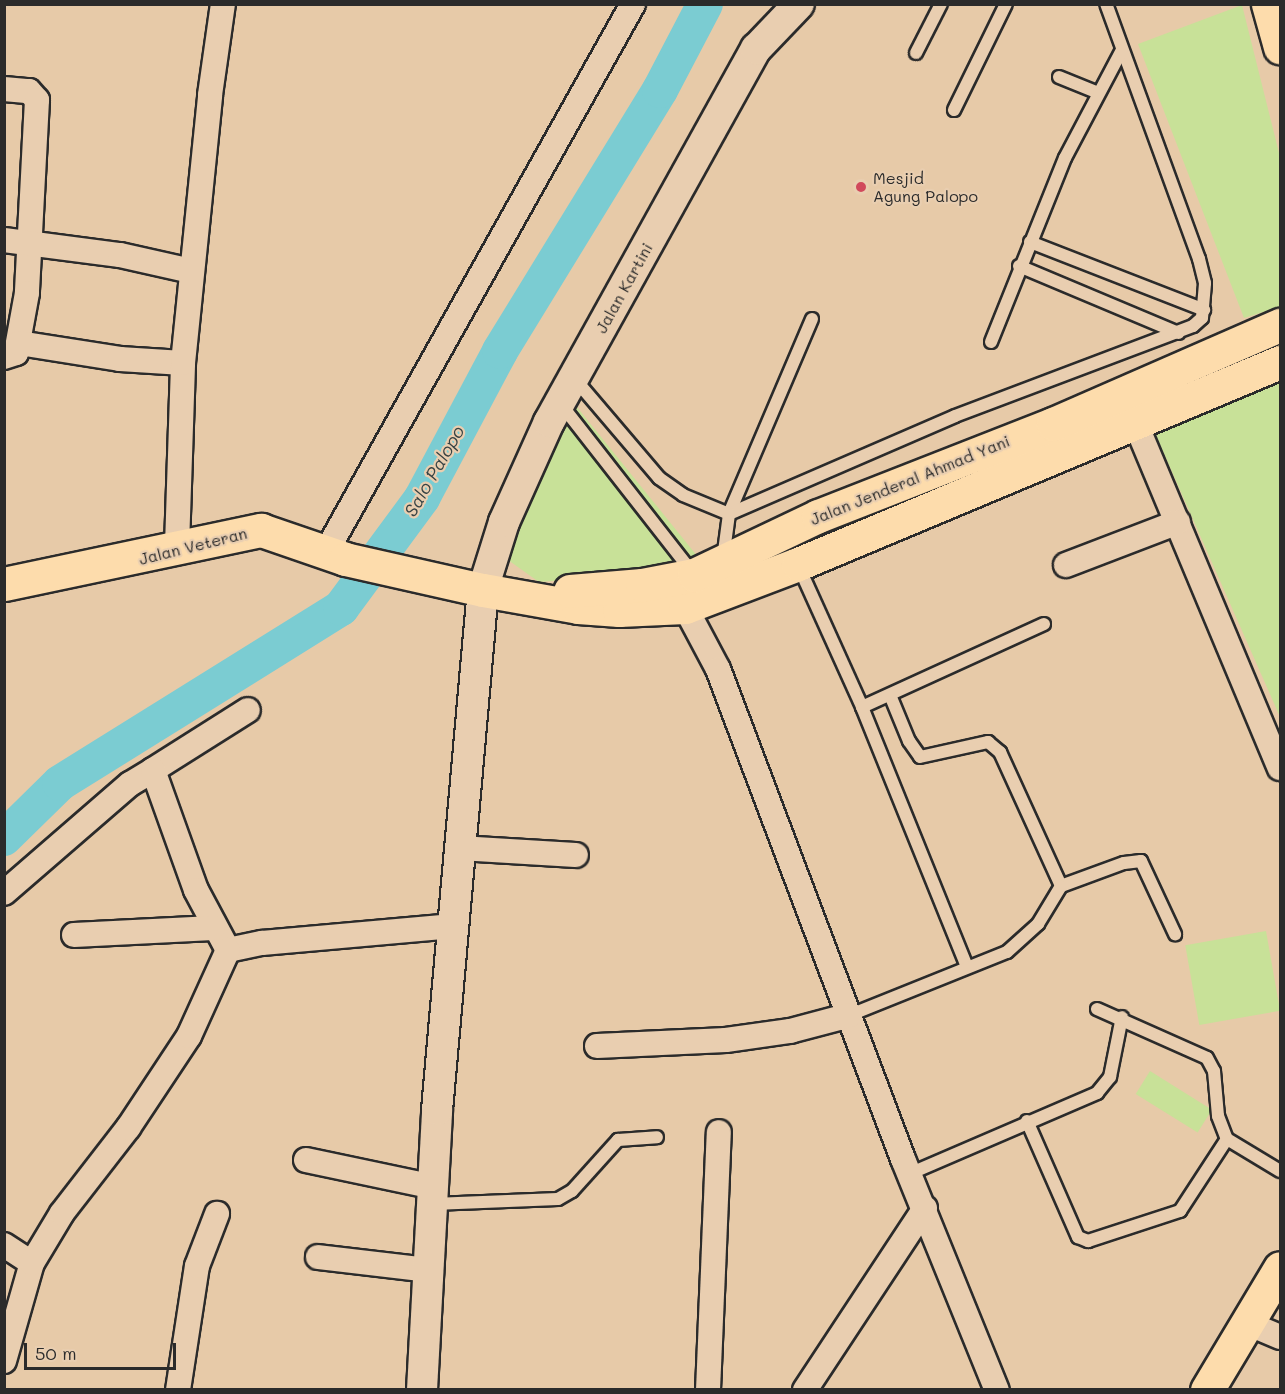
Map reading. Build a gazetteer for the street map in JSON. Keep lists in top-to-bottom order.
{
  "streets": {
    "main road": ["Jalan Jenderal Ahmad Yani", "Jalan Veteran"],
    "street": ["Jalan Kartini"]
  },
  "crossings": [
    ["Jalan Kartini", "Jalan Jenderal Ahmad Yani"],
    ["Jalan Kartini", "Jalan Veteran"],
    ["Jalan Jenderal Ahmad Yani", "Jalan Veteran"]
  ],
  "water": ["Salo Palopo"],
  "places": ["Mesjid Agung Palopo"],
  "scale_bar": "50 m"
}
